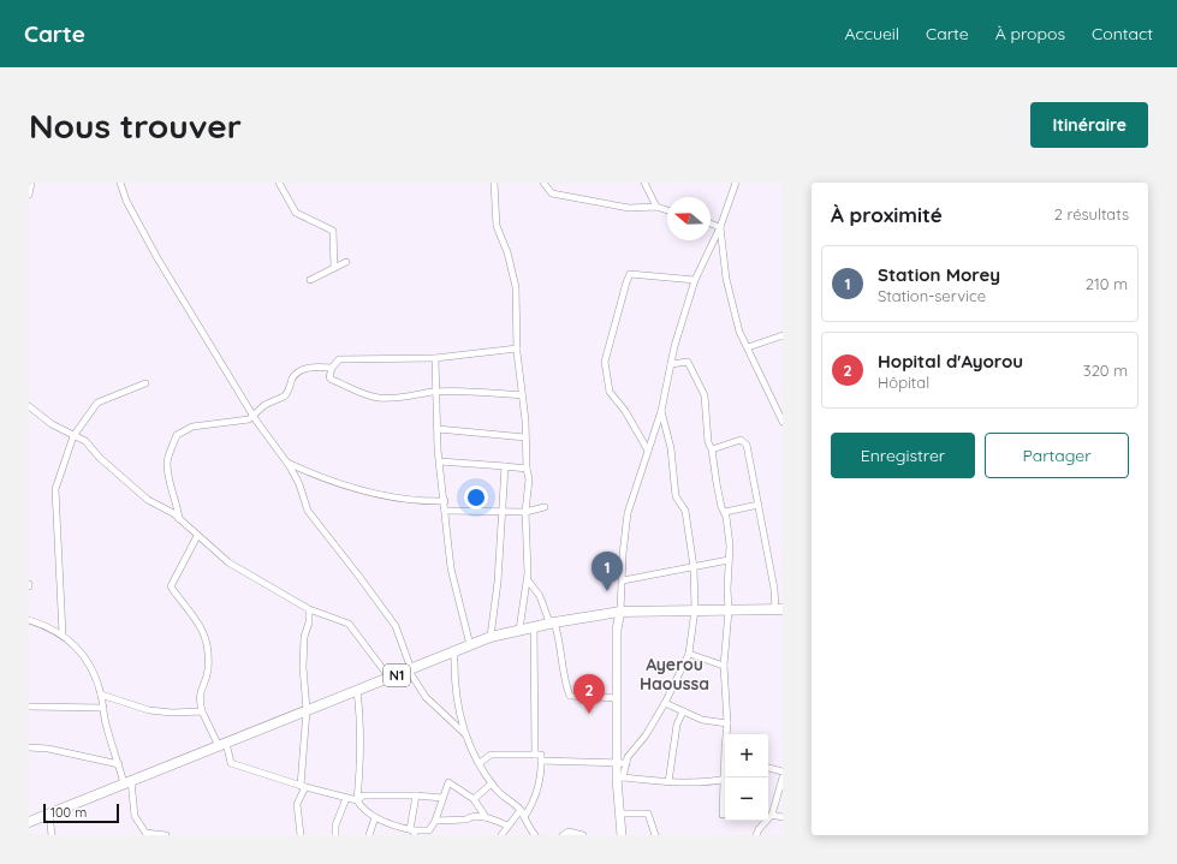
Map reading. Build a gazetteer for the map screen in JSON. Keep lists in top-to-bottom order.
{
  "streets": {
    "main road": ["N1"]
  },
  "districts": ["Ayerou Haoussa"],
  "scale_bar": "100 m",
  "north": "left",
  "page": {
    "header": "Carte",
    "nav": [
      "Accueil",
      "Carte",
      "À propos",
      "Contact"
    ],
    "buttons": [
      "Itinéraire",
      ["Enregistrer", "Partager"]
    ],
    "title": "Nous trouver",
    "heading": ["À proximité", "2 résultats"],
    "list": [
      {
        "mark": "1",
        "name": "Station Morey",
        "note": "Station-service",
        "value": "210 m"
      },
      {
        "mark": "2",
        "name": "Hopital d'Ayorou",
        "note": "Hôpital",
        "value": "320 m"
      }
    ],
    "pins": ["1", "2"],
    "map_buttons": ["+", "−"],
    "scale": "100 m"
  }
}
